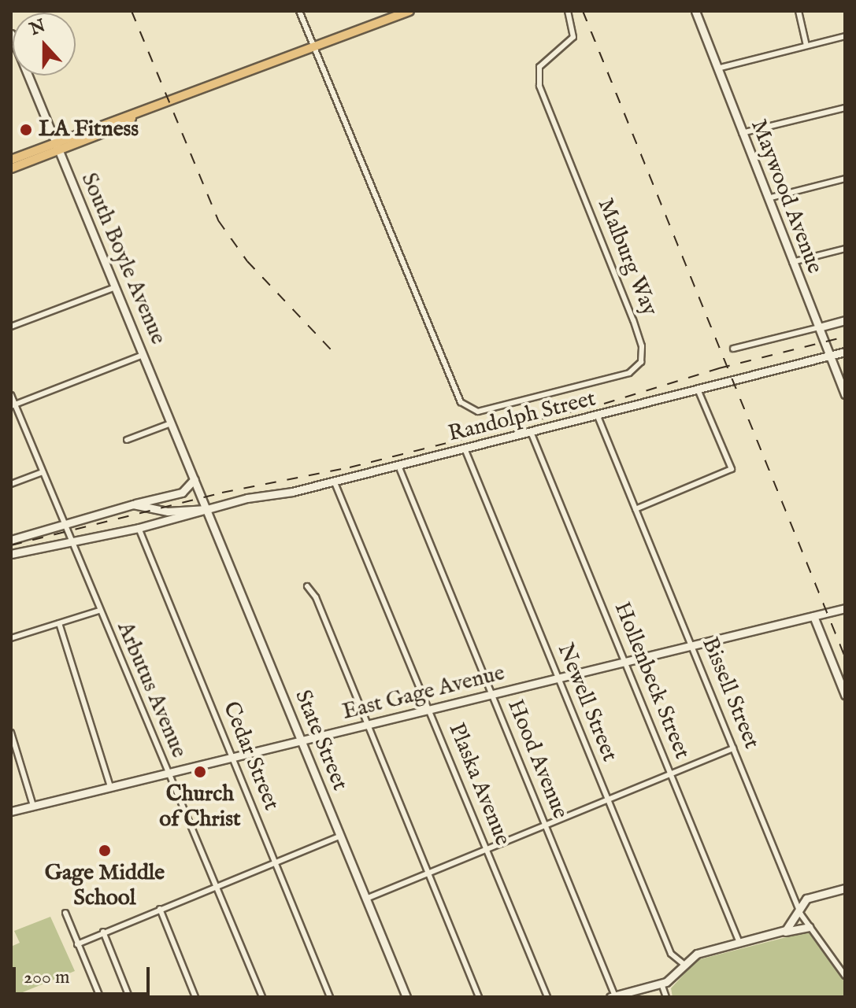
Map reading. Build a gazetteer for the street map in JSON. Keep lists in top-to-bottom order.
{
  "streets": {
    "street": [
      "Maywood Avenue",
      "Malburg Way",
      "South Boyle Avenue",
      "Randolph Street",
      "Hollenbeck Street",
      "Arbutus Avenue",
      "East Gage Avenue",
      "Bissell Street",
      "Newell Street",
      "State Street",
      "Cedar Street",
      "Hood Avenue",
      "Plaska Avenue"
    ]
  },
  "crossings": [
    ["Maywood Avenue", "Randolph Street"],
    ["South Boyle Avenue", "State Street"],
    ["Randolph Street", "Hollenbeck Street"],
    ["Randolph Street", "Arbutus Avenue"],
    ["Randolph Street", "Bissell Street"],
    ["Randolph Street", "Newell Street"],
    ["Randolph Street", "State Street"],
    ["Randolph Street", "Cedar Street"],
    ["Randolph Street", "Hood Avenue"],
    ["Randolph Street", "Plaska Avenue"],
    ["Hollenbeck Street", "East Gage Avenue"],
    ["Arbutus Avenue", "East Gage Avenue"],
    ["East Gage Avenue", "Bissell Street"],
    ["East Gage Avenue", "Newell Street"],
    ["East Gage Avenue", "State Street"],
    ["East Gage Avenue", "Cedar Street"],
    ["East Gage Avenue", "Hood Avenue"],
    ["East Gage Avenue", "Plaska Avenue"]
  ],
  "places": ["LA Fitness", "Church of Christ", "Gage Middle School"],
  "scale_bar": "200 m",
  "north": "top"
}
